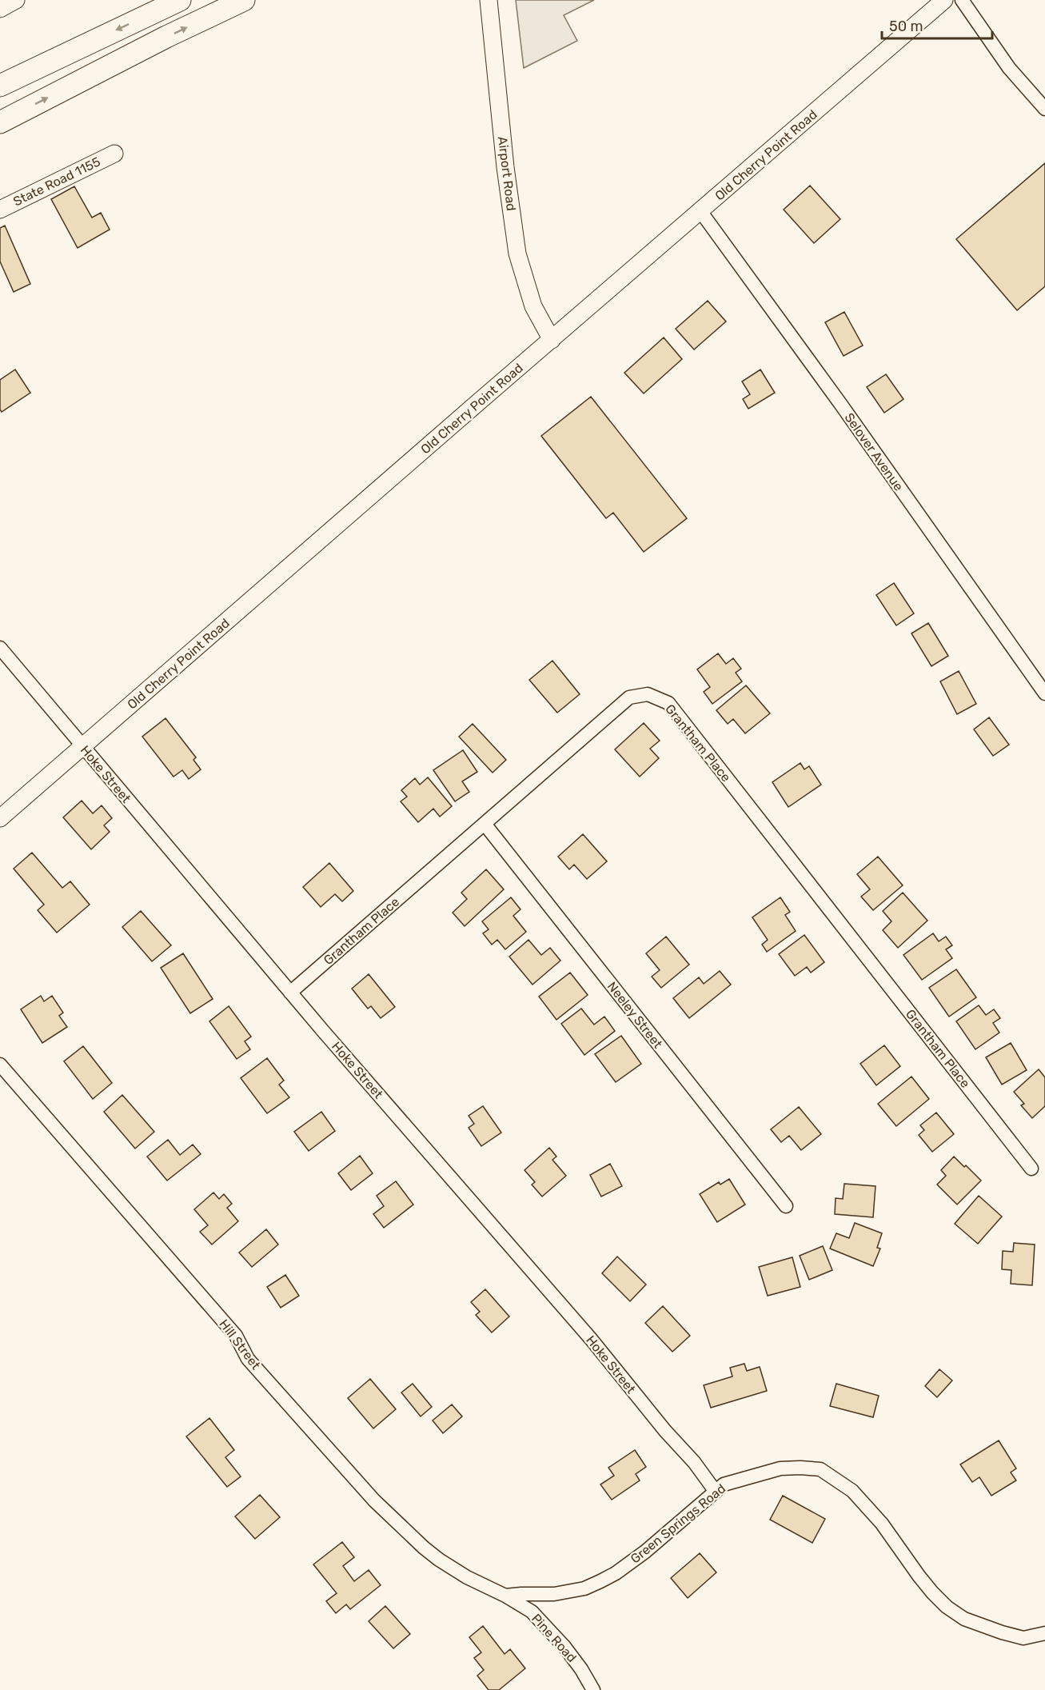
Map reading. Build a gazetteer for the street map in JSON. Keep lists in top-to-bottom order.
{
  "streets": {
    "street": [
      "Old Cherry Point Road",
      "Airport Road",
      "State Road 1155",
      "Selover Avenue",
      "Grantham Place",
      "Hoke Street",
      "Neeley Street",
      "Hill Street",
      "Green Springs Road",
      "Pine Road"
    ]
  },
  "crossings": [
    ["Old Cherry Point Road", "Airport Road"],
    ["Old Cherry Point Road", "Selover Avenue"],
    ["Old Cherry Point Road", "Hoke Street"],
    ["Grantham Place", "Hoke Street"],
    ["Grantham Place", "Neeley Street"],
    ["Hoke Street", "Green Springs Road"],
    ["Hill Street", "Green Springs Road"],
    ["Hill Street", "Pine Road"],
    ["Green Springs Road", "Pine Road"]
  ],
  "scale_bar": "50 m"
}
